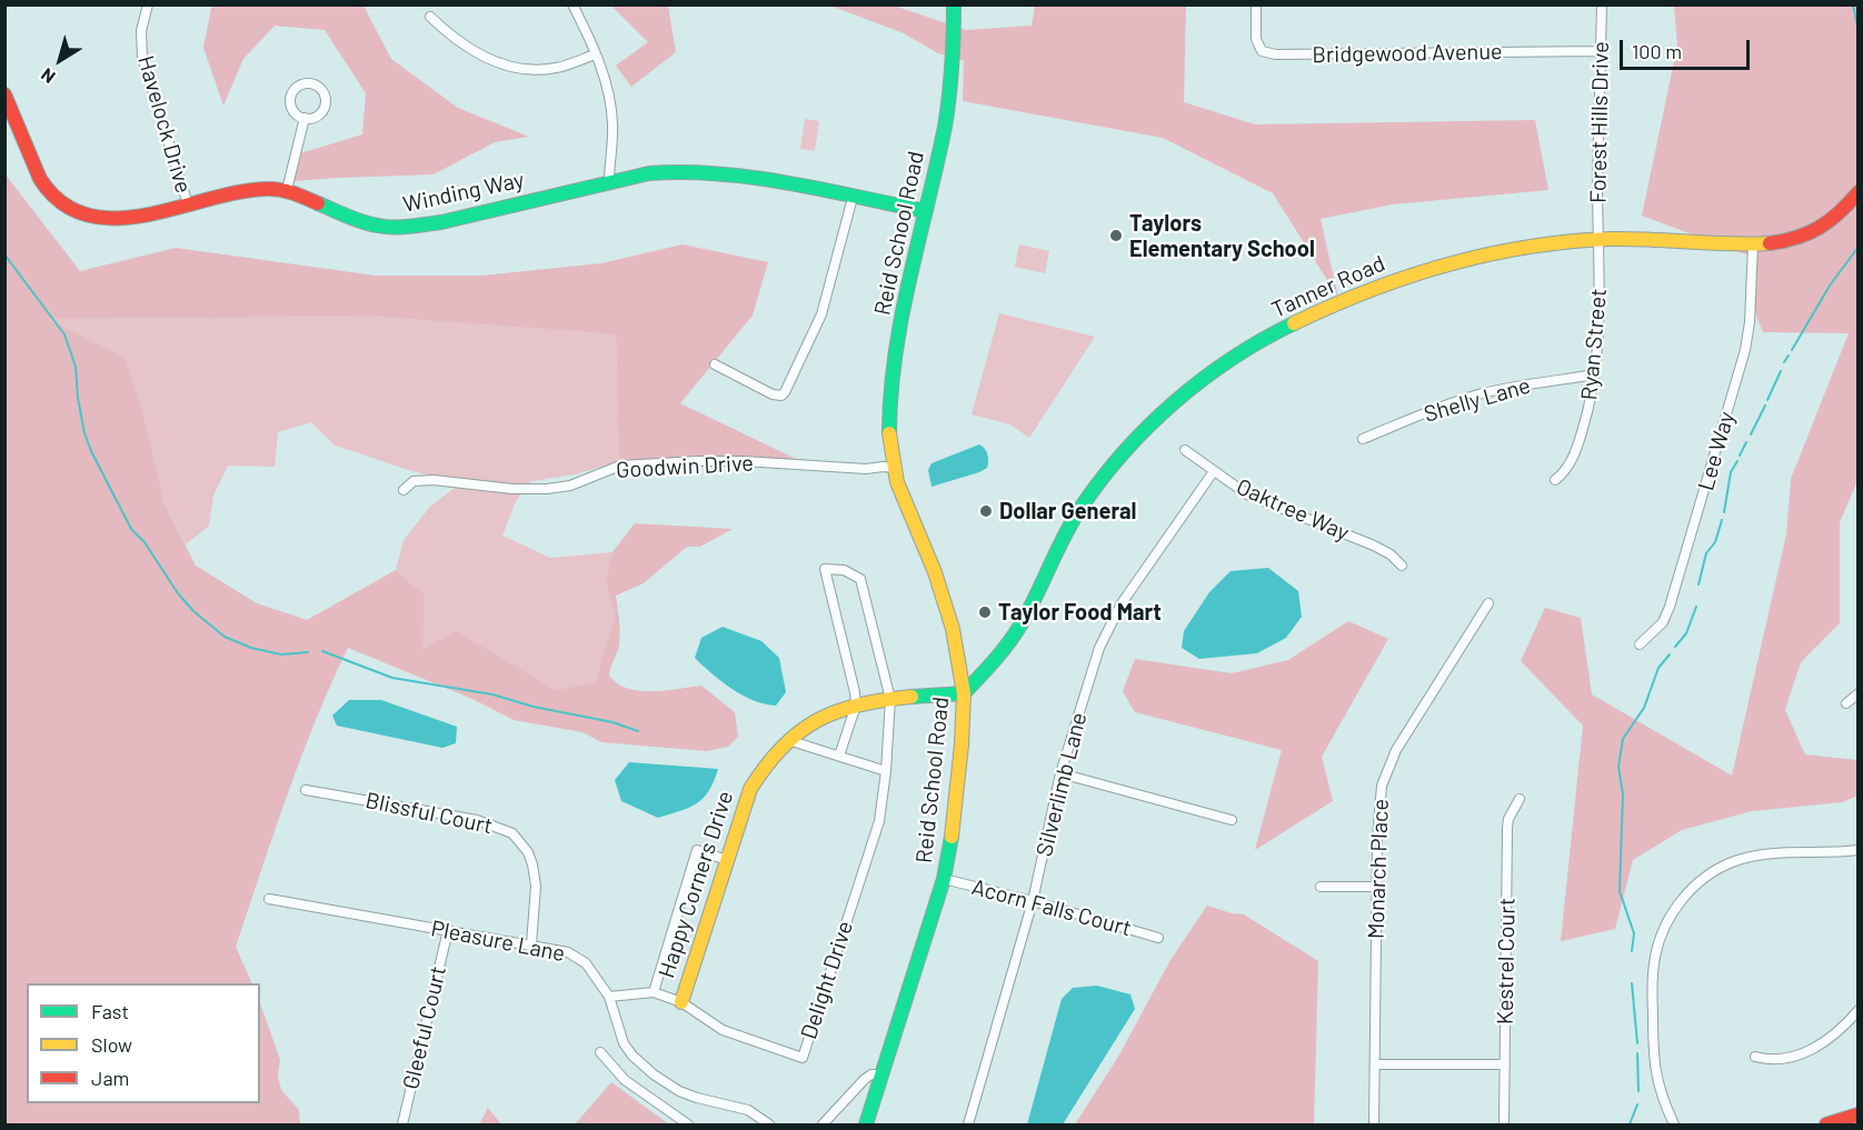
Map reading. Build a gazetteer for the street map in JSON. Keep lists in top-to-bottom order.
{
  "streets": {
    "street": [
      "Bridgewood Avenue",
      "Forest Hills Drive",
      "Havelock Drive",
      "Winding Way",
      "Reid School Road",
      "Tanner Road",
      "Ryan Street",
      "Shelly Lane",
      "Lee Way",
      "Goodwin Drive",
      "Oaktree Way",
      "Silverlimb Lane",
      "Blissful Court",
      "Monarch Place",
      "Happy Corners Drive",
      "Acorn Falls Court",
      "Pleasure Lane",
      "Kestrel Court",
      "Delight Drive",
      "Gleeful Court"
    ]
  },
  "crossings": [
    ["Bridgewood Avenue", "Forest Hills Drive"],
    ["Forest Hills Drive", "Tanner Road"],
    ["Forest Hills Drive", "Ryan Street"],
    ["Havelock Drive", "Winding Way"],
    ["Winding Way", "Reid School Road"],
    ["Reid School Road", "Tanner Road"],
    ["Reid School Road", "Goodwin Drive"],
    ["Reid School Road", "Happy Corners Drive"],
    ["Reid School Road", "Acorn Falls Court"],
    ["Tanner Road", "Ryan Street"],
    ["Tanner Road", "Lee Way"],
    ["Tanner Road", "Happy Corners Drive"],
    ["Ryan Street", "Shelly Lane"],
    ["Oaktree Way", "Silverlimb Lane"],
    ["Silverlimb Lane", "Acorn Falls Court"],
    ["Blissful Court", "Pleasure Lane"],
    ["Happy Corners Drive", "Delight Drive"],
    ["Pleasure Lane", "Delight Drive"],
    ["Pleasure Lane", "Gleeful Court"]
  ],
  "places": ["Taylors Elementary School", "Dollar General", "Taylor Food Mart"],
  "legend": ["Fast", "Slow", "Jam"],
  "scale_bar": "100 m",
  "north": "bottom left"
}
